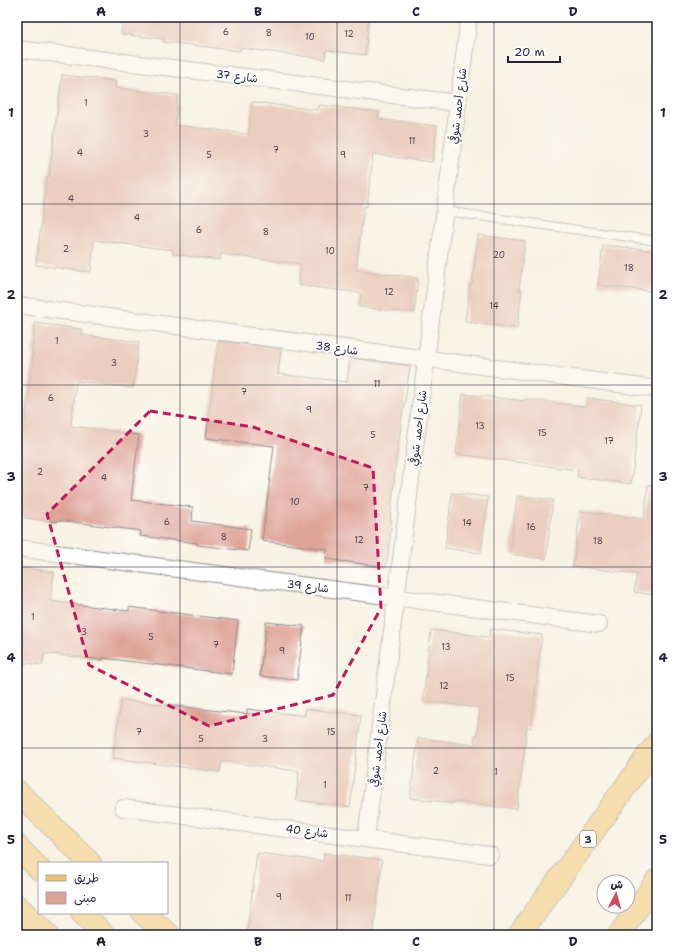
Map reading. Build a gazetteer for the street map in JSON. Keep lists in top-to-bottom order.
{
  "streets": {
    "main road": ["3"],
    "street": [
      "شارع 37",
      "شارع أحمد شوقي",
      "شارع 38",
      "شارع 39",
      "شارع 40"
    ]
  },
  "crossings": [
    ["شارع 37", "شارع أحمد شوقي"],
    ["شارع أحمد شوقي", "شارع 38"],
    ["شارع أحمد شوقي", "شارع 39"],
    ["شارع أحمد شوقي", "شارع 40"]
  ],
  "house_numbers": [
    "6",
    "8",
    "12",
    "10",
    "1",
    "3",
    "11",
    "7",
    "4",
    "5",
    "9",
    "4",
    "4",
    "6",
    "8",
    "2",
    "10",
    "20",
    "18",
    "12",
    "14",
    "1",
    "3",
    "11",
    "7",
    "6",
    "9",
    "13",
    "15",
    "5",
    "17",
    "2",
    "4",
    "7",
    "10",
    "6",
    "14",
    "16",
    "8",
    "12",
    "18",
    "1",
    "3",
    "5",
    "7",
    "13",
    "9",
    "15",
    "12",
    "7",
    "15",
    "5",
    "3",
    "2",
    "1",
    "1",
    "9",
    "11"
  ],
  "legend": ["طريق", "مبنى"],
  "scale_bar": "20 m",
  "north": "top",
  "grid": {
    "columns": [
      "A",
      "B",
      "C",
      "D"
    ],
    "rows": [
      "1",
      "2",
      "3",
      "4",
      "5"
    ]
  }
}
